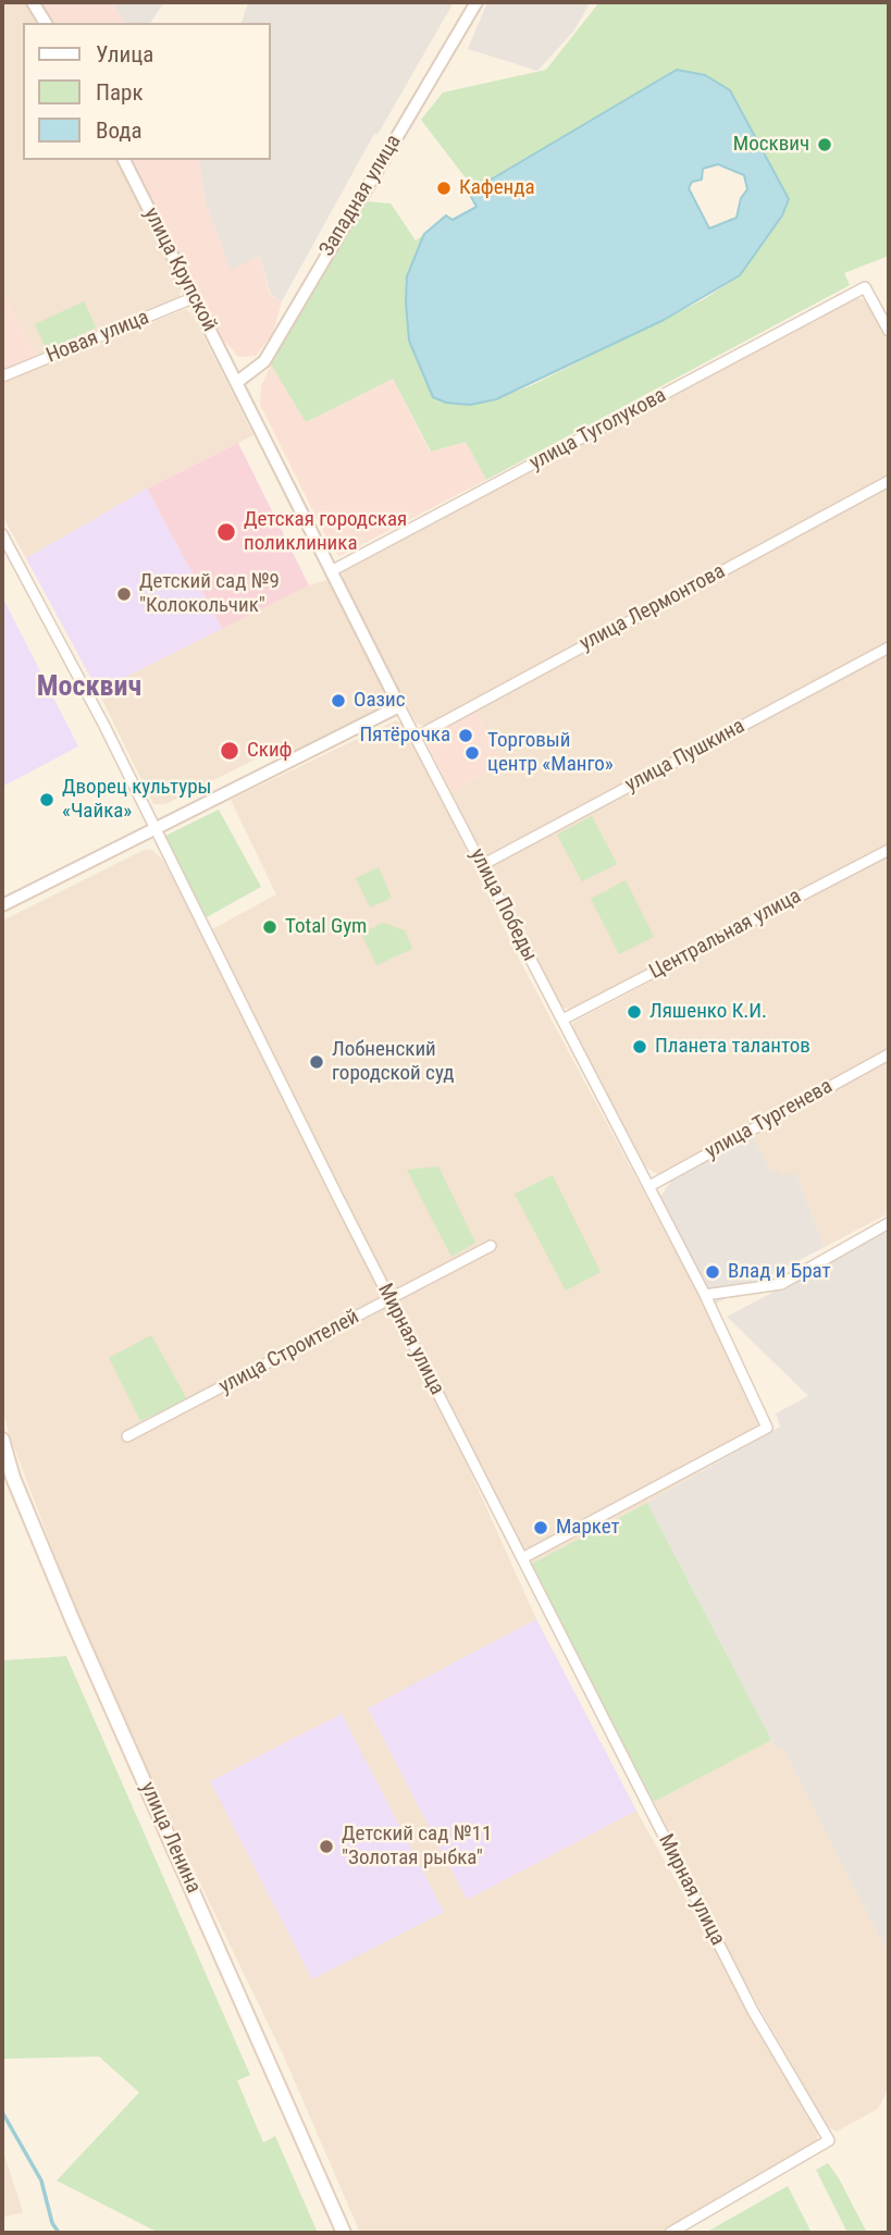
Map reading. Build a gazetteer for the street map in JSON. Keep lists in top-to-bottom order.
{
  "streets": {
    "main road": ["улица Ленина"],
    "street": [
      "Западная улица",
      "улица Крупской",
      "Новая улица",
      "улица Туголукова",
      "улица Лермонтова",
      "улица Пушкина",
      "улица Победы",
      "Центральная улица",
      "улица Тургенева",
      "Мирная улица",
      "улица Строителей"
    ]
  },
  "crossings": [
    ["Западная улица", "улица Крупской"],
    ["Западная улица", "улица Победы"],
    ["улица Крупской", "Новая улица"],
    ["улица Крупской", "улица Победы"],
    ["улица Туголукова", "улица Победы"],
    ["улица Лермонтова", "улица Победы"],
    ["улица Пушкина", "улица Победы"],
    ["улица Победы", "Центральная улица"],
    ["улица Победы", "улица Тургенева"],
    ["улица Победы", "Мирная улица"],
    ["Мирная улица", "улица Строителей"]
  ],
  "districts": ["Москвич"],
  "places": [
    "Москвич",
    "Кафенда",
    "Детская городская поликлиника",
    "Детский сад №9 \"Колокольчик\"",
    "Оазис",
    "Пятёрочка",
    "Скиф",
    "Торговый центр «Манго»",
    "Дворец культуры «Чайка»",
    "Total Gym",
    "Ляшенко К.И.",
    "Планета талантов",
    "Лобненский городской суд",
    "Влад и Брат",
    "Маркет",
    "Детский сад №11 \"Золотая рыбка\""
  ],
  "legend": ["Улица", "Парк", "Вода"]
}
